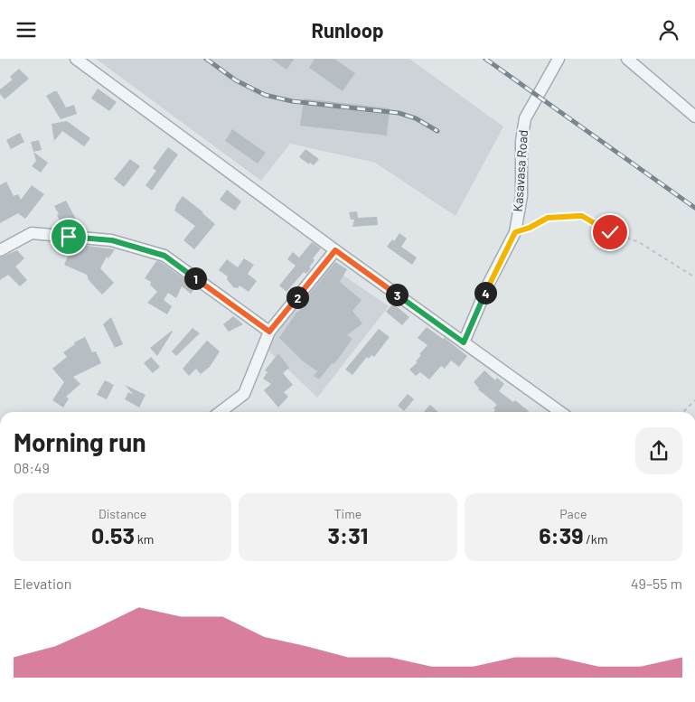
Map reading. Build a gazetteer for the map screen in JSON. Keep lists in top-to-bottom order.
{
  "streets": {
    "street": ["Kasavasa Road"]
  },
  "page": {
    "header": "Runloop",
    "pins": [
      "1",
      "4",
      "3",
      "2"
    ],
    "heading": ["Morning run", "08:49"],
    "stats": [
      ["Distance", "0.53 km"],
      ["Time", "3:31"],
      ["Pace", "6:39 /km"]
    ],
    "chart": ["Elevation", "49–55 m"]
  }
}
